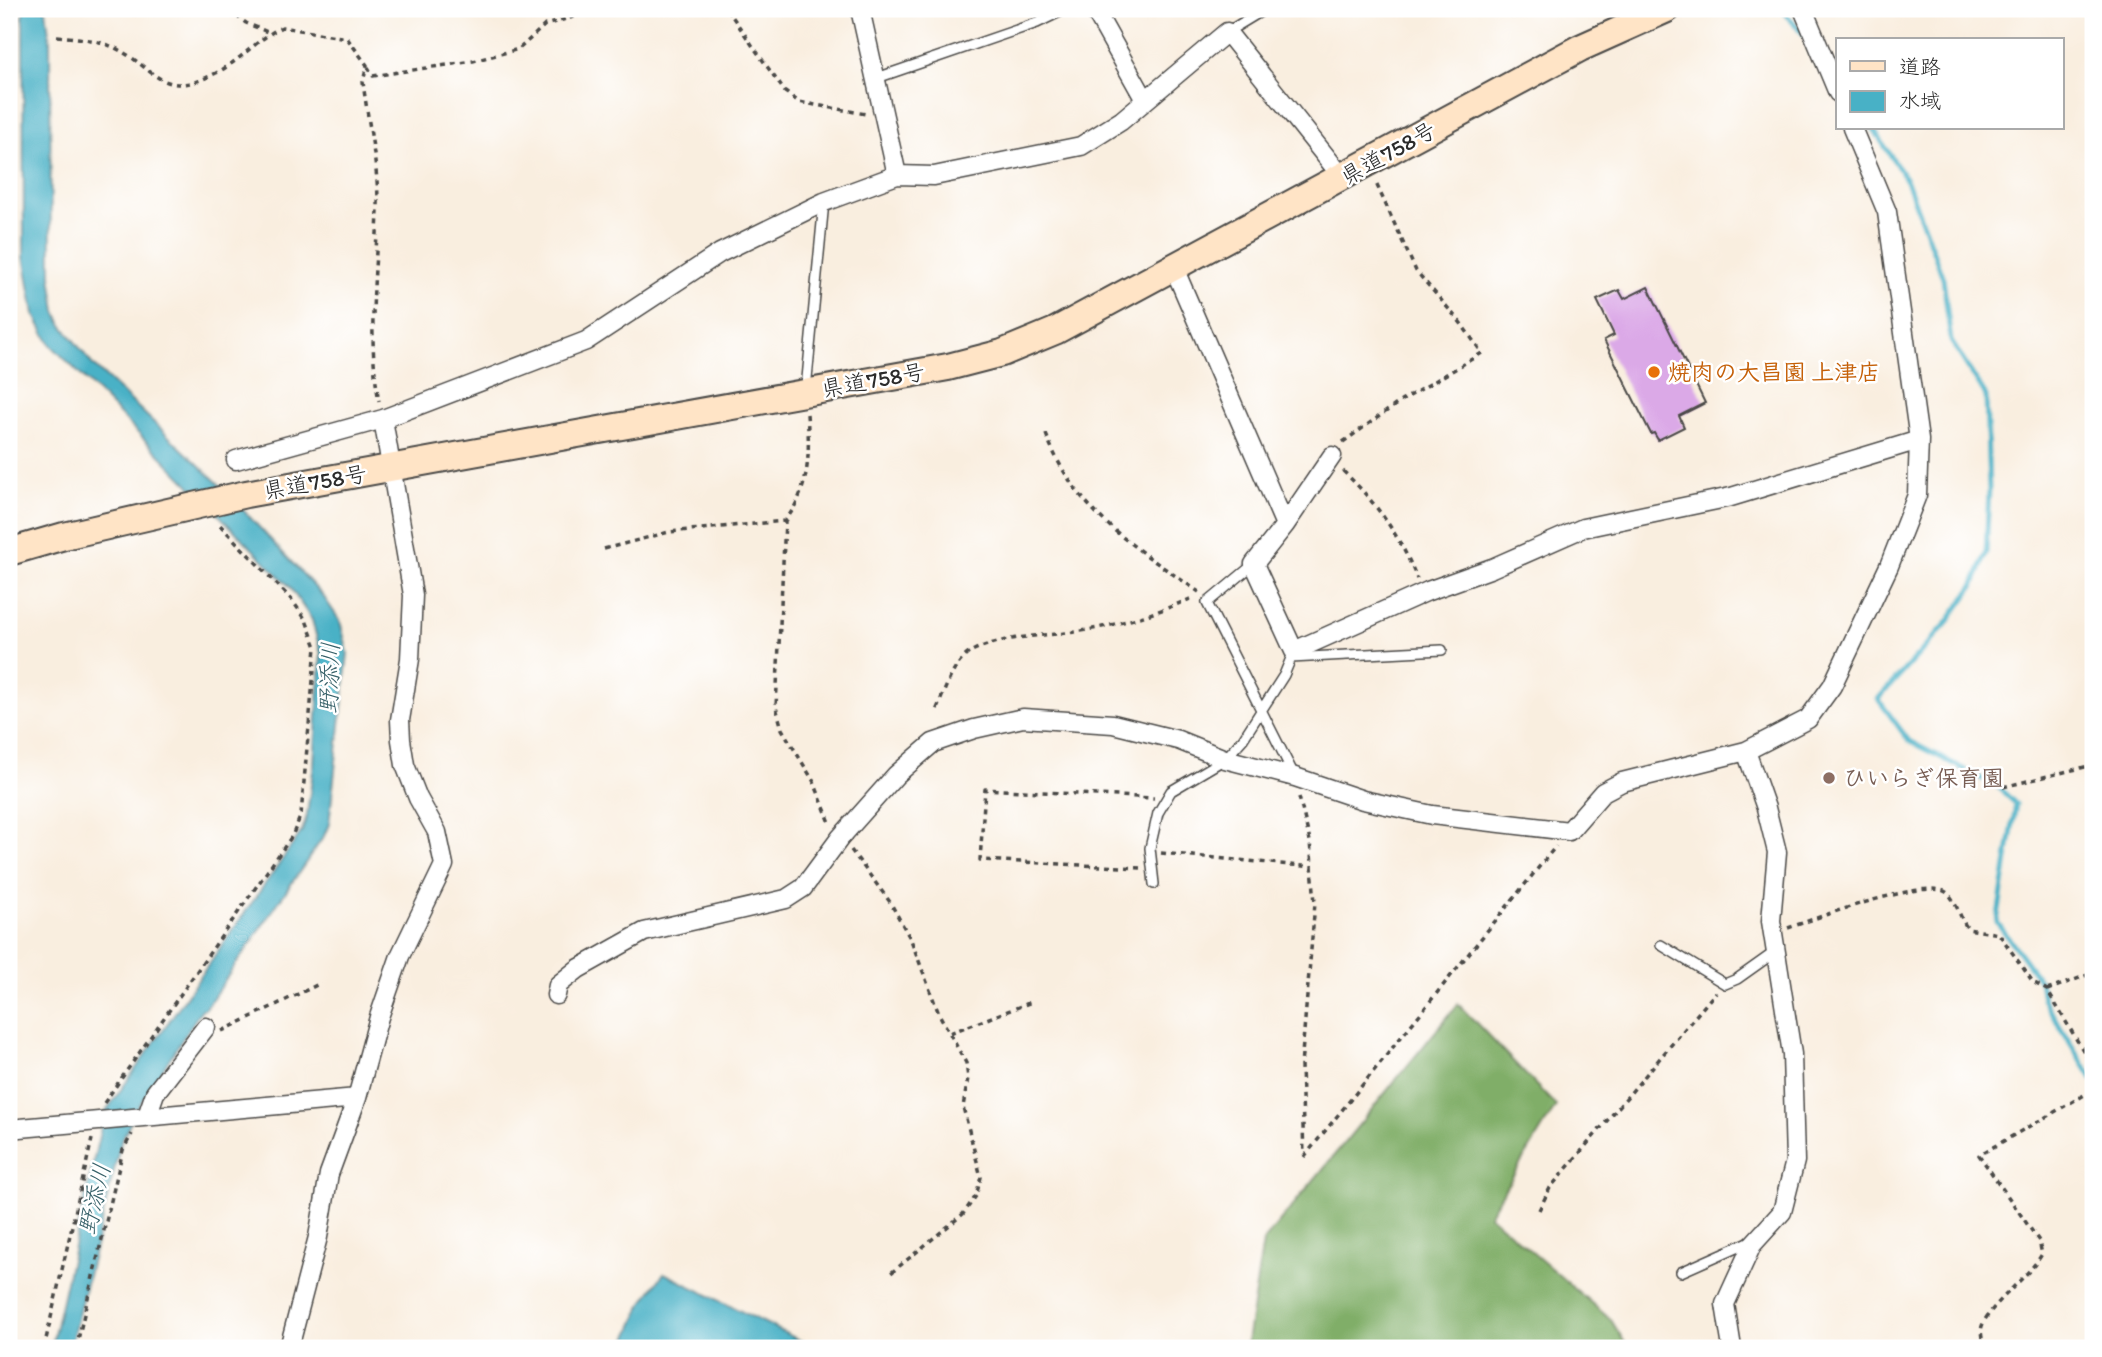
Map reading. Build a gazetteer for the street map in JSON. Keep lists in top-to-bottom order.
{
  "streets": {
    "main road": ["県道758号"]
  },
  "water": ["野添川"],
  "places": ["焼肉の大昌園 上津店", "ひいらぎ保育園"],
  "legend": ["道路", "水域"]
}
